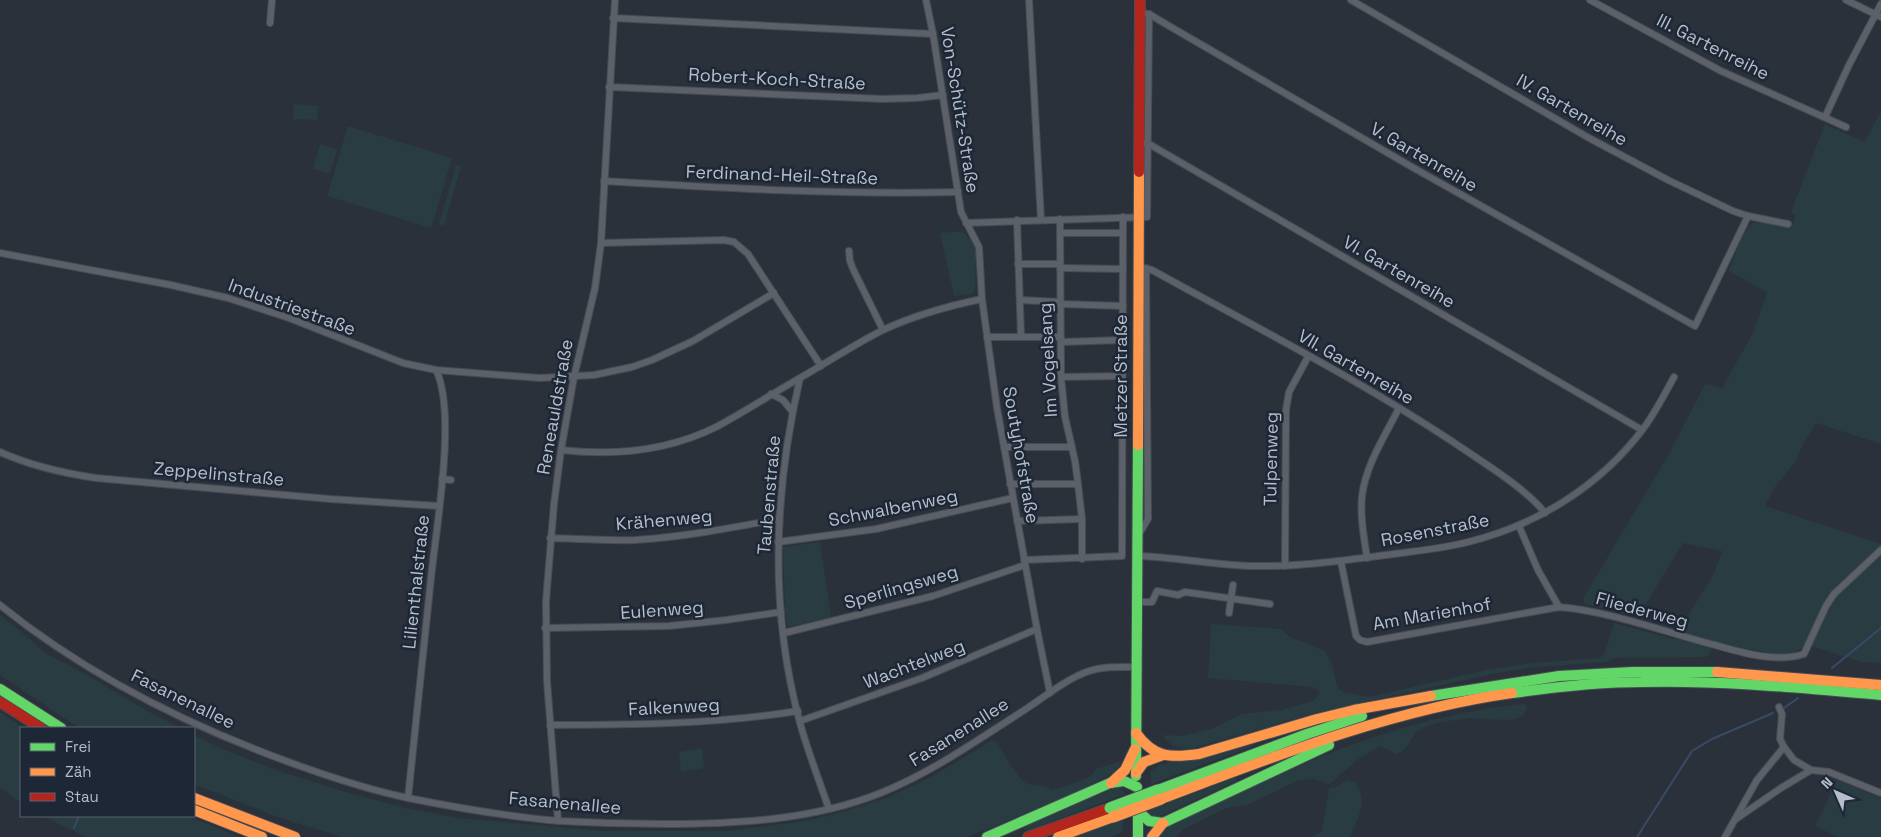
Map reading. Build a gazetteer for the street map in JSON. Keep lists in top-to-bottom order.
{
  "streets": {
    "main road": ["Metzer Straße"],
    "street": [
      "III. Gartenreihe",
      "Robert-Koch-Straße",
      "Von-Schütz-Straße",
      "IV. Gartenreihe",
      "V. Gartenreihe",
      "Ferdinand-Heil-Straße",
      "VI. Gartenreihe",
      "Industriestraße",
      "Im Vogelsang",
      "VII. Gartenreihe",
      "Reneauldstraße",
      "Soutyhofstraße",
      "Tulpenweg",
      "Zeppelinstraße",
      "Taubenstraße",
      "Schwalbenweg",
      "Krähenweg",
      "Rosenstraße",
      "Lilienthalstraße",
      "Sperlingsweg",
      "Eulenweg",
      "Fliederweg",
      "Am Marienhof",
      "Wachtelweg",
      "Fasanenallee",
      "Falkenweg"
    ]
  },
  "crossings": [
    ["Robert-Koch-Straße", "Von-Schütz-Straße"],
    ["Robert-Koch-Straße", "Reneauldstraße"],
    ["Von-Schütz-Straße", "Ferdinand-Heil-Straße"],
    ["Von-Schütz-Straße", "Soutyhofstraße"],
    ["IV. Gartenreihe", "V. Gartenreihe"],
    ["V. Gartenreihe", "Metzer Straße"],
    ["Ferdinand-Heil-Straße", "Reneauldstraße"],
    ["VI. Gartenreihe", "Metzer Straße"],
    ["VI. Gartenreihe", "Rosenstraße"],
    ["Industriestraße", "Reneauldstraße"],
    ["Industriestraße", "Lilienthalstraße"],
    ["Im Vogelsang", "Sperlingsweg"],
    ["VII. Gartenreihe", "Metzer Straße"],
    ["VII. Gartenreihe", "Tulpenweg"],
    ["VII. Gartenreihe", "Rosenstraße"],
    ["Metzer Straße", "Rosenstraße"],
    ["Metzer Straße", "Fasanenallee"],
    ["Reneauldstraße", "Krähenweg"],
    ["Reneauldstraße", "Eulenweg"],
    ["Reneauldstraße", "Fasanenallee"],
    ["Reneauldstraße", "Falkenweg"],
    ["Soutyhofstraße", "Schwalbenweg"],
    ["Soutyhofstraße", "Sperlingsweg"],
    ["Soutyhofstraße", "Wachtelweg"],
    ["Soutyhofstraße", "Fasanenallee"],
    ["Tulpenweg", "Rosenstraße"],
    ["Zeppelinstraße", "Lilienthalstraße"],
    ["Taubenstraße", "Schwalbenweg"],
    ["Taubenstraße", "Krähenweg"],
    ["Taubenstraße", "Sperlingsweg"],
    ["Taubenstraße", "Eulenweg"],
    ["Taubenstraße", "Wachtelweg"],
    ["Taubenstraße", "Fasanenallee"],
    ["Taubenstraße", "Falkenweg"],
    ["Rosenstraße", "Am Marienhof"],
    ["Lilienthalstraße", "Fasanenallee"],
    ["Fliederweg", "Am Marienhof"]
  ],
  "legend": ["Frei", "Zäh", "Stau"],
  "north": "top left"
}
